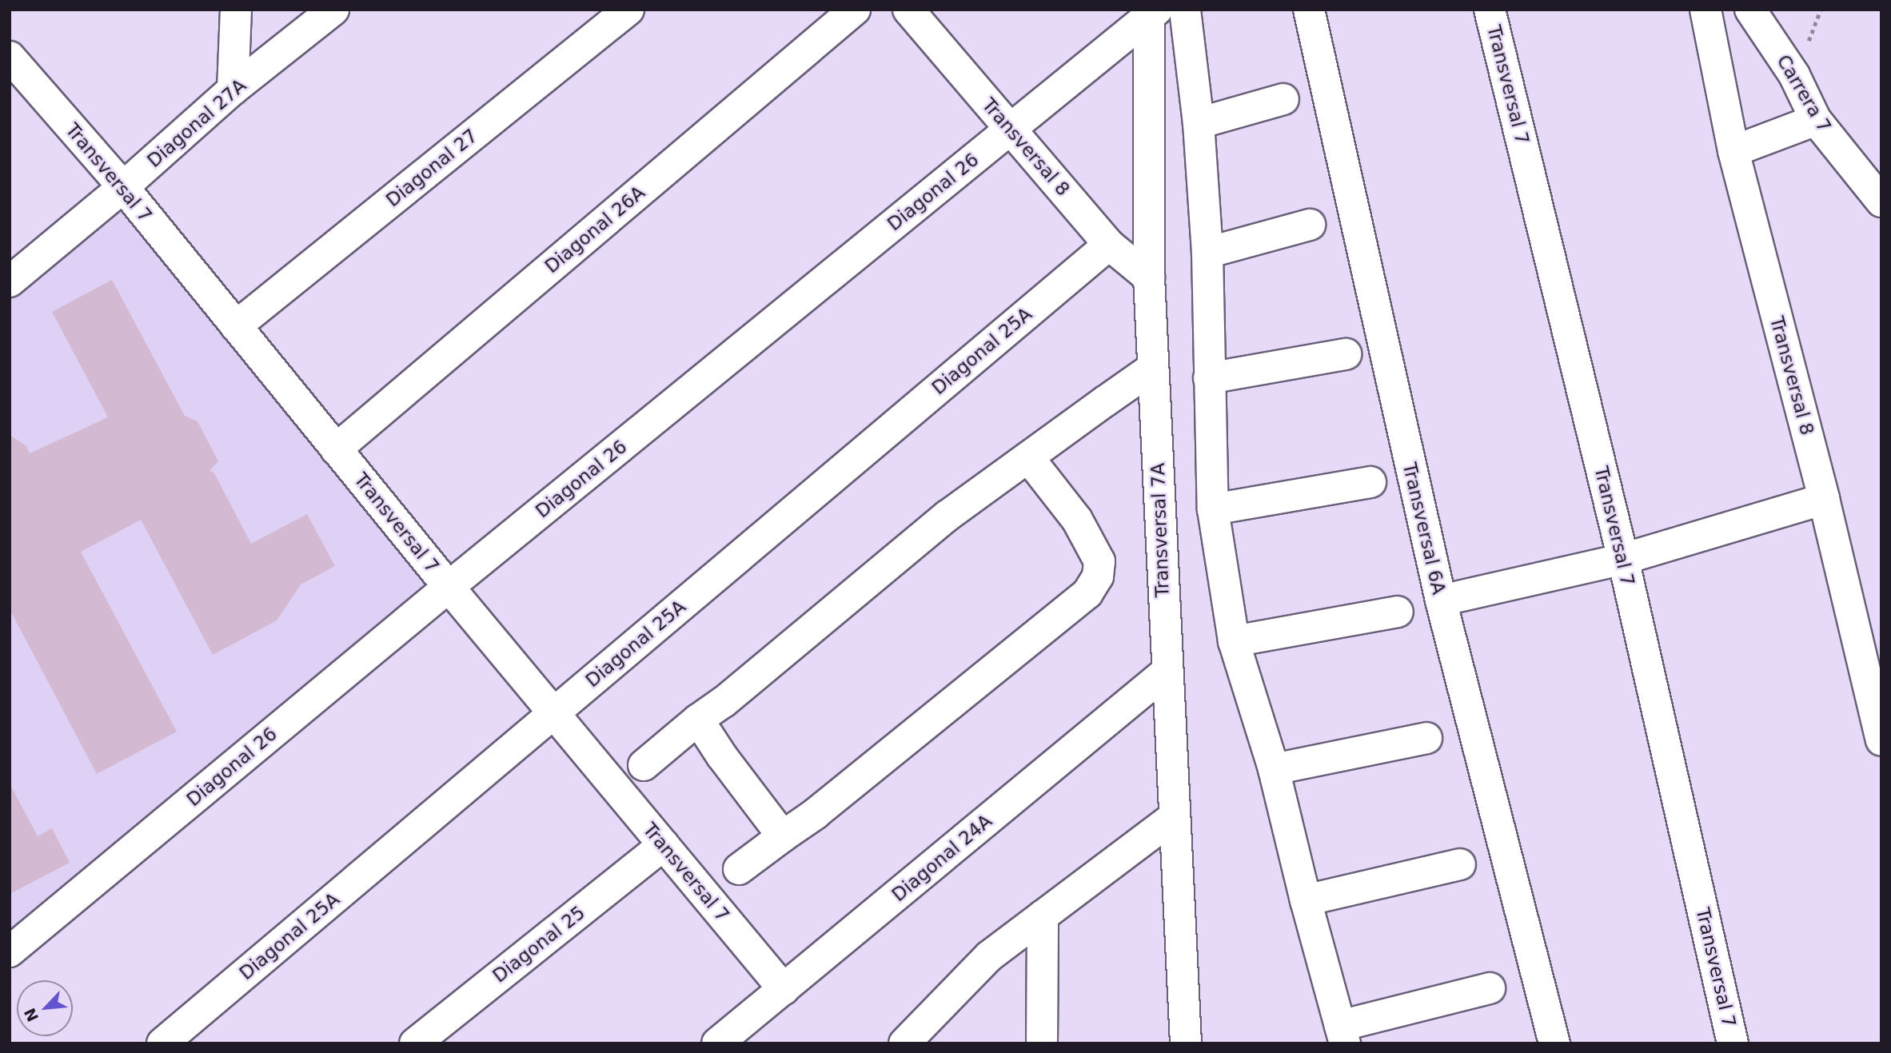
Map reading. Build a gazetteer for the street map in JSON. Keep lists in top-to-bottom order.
{
  "streets": {
    "street": [
      "Transversal 7",
      "Carrera 7",
      "Diagonal 27A",
      "Transversal 8",
      "Diagonal 27",
      "Diagonal 26",
      "Diagonal 26A",
      "Diagonal 25A",
      "Transversal 6A",
      "Transversal 7A",
      "Diagonal 24A",
      "Diagonal 25"
    ]
  },
  "crossings": [
    ["Transversal 7", "Diagonal 27A"],
    ["Transversal 7", "Diagonal 27"],
    ["Transversal 7", "Diagonal 26"],
    ["Transversal 7", "Diagonal 26A"],
    ["Transversal 7", "Diagonal 25A"],
    ["Transversal 7", "Diagonal 24A"],
    ["Transversal 7", "Diagonal 25"],
    ["Transversal 8", "Diagonal 26"],
    ["Transversal 8", "Diagonal 25A"],
    ["Transversal 8", "Transversal 7A"],
    ["Diagonal 26", "Transversal 7A"],
    ["Transversal 7A", "Diagonal 24A"]
  ],
  "north": "bottom left"
}
